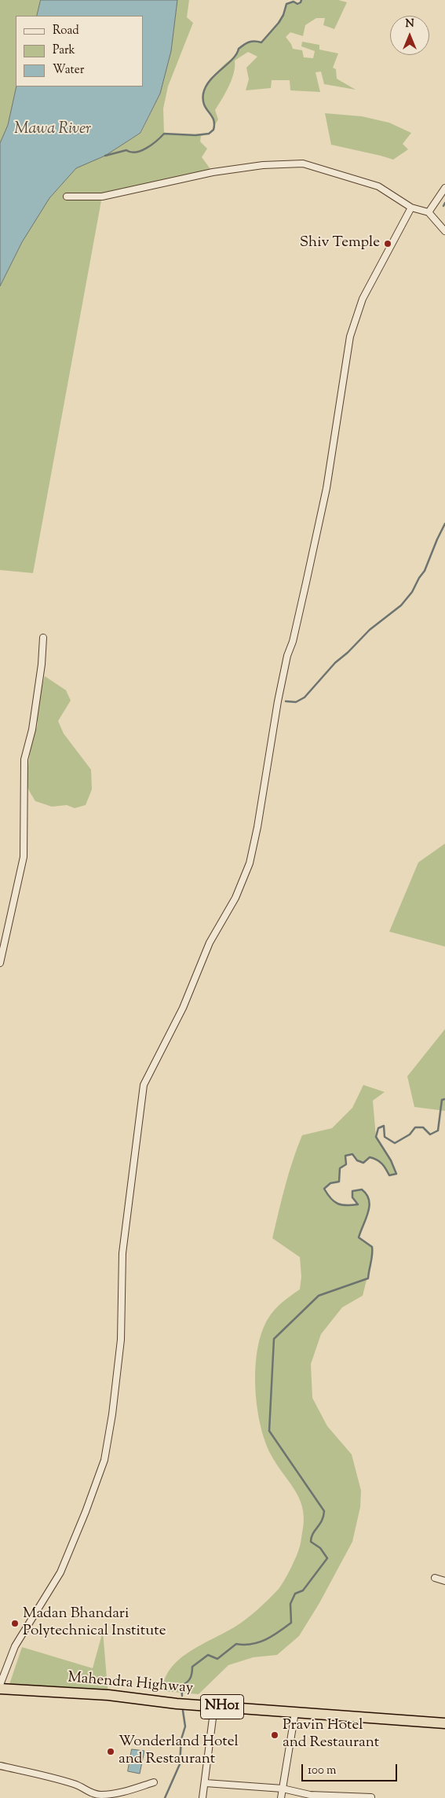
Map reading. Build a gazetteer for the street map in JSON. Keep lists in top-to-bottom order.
{
  "streets": {
    "highway": ["Mahendra Highway", "NH01"]
  },
  "water": ["Mawa River"],
  "places": [
    "Shiv Temple",
    "Madan Bhandari Polytechnical Institute",
    "Pravin Hotel and Restaurant",
    "Wonderland Hotel and Restaurant"
  ],
  "legend": ["Road", "Park", "Water"],
  "scale_bar": "100 m",
  "north": "top"
}
